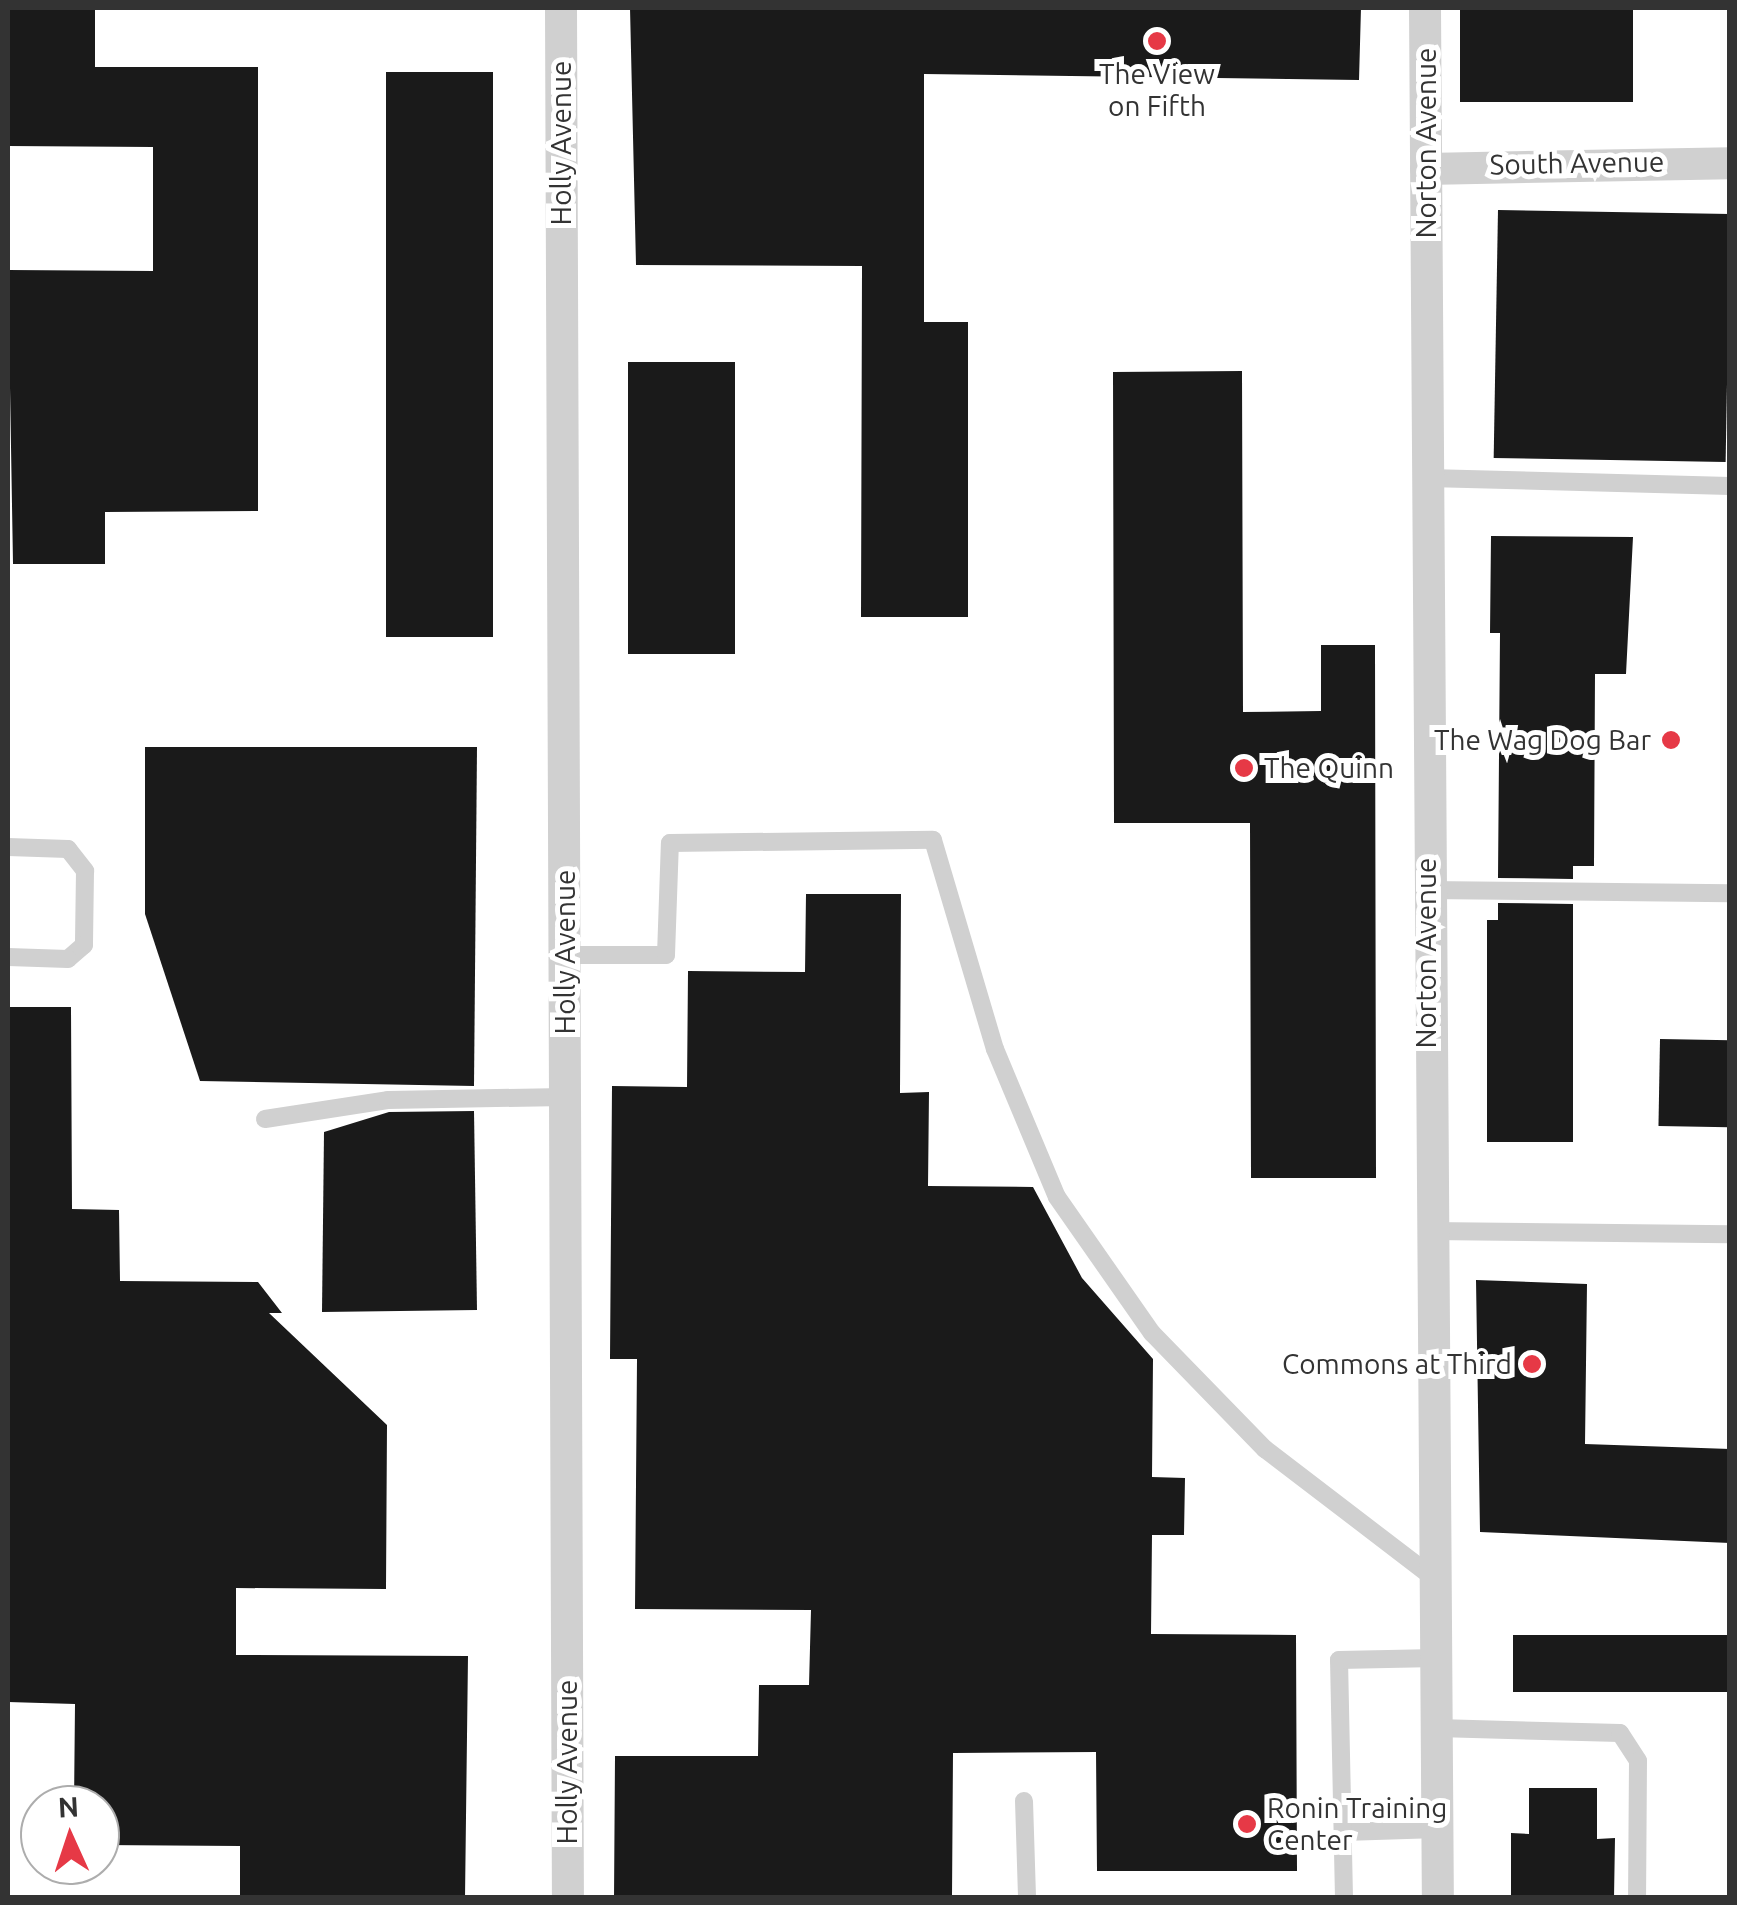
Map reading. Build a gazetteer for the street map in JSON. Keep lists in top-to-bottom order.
{
  "streets": {
    "street": ["Holly Avenue", "Norton Avenue", "South Avenue"]
  },
  "crossings": [
    ["Norton Avenue", "South Avenue"]
  ],
  "places": [
    "The View on Fifth",
    "The Wag Dog Bar",
    "The Quinn",
    "Commons at Third",
    "Ronin Training Center"
  ],
  "north": "top"
}
